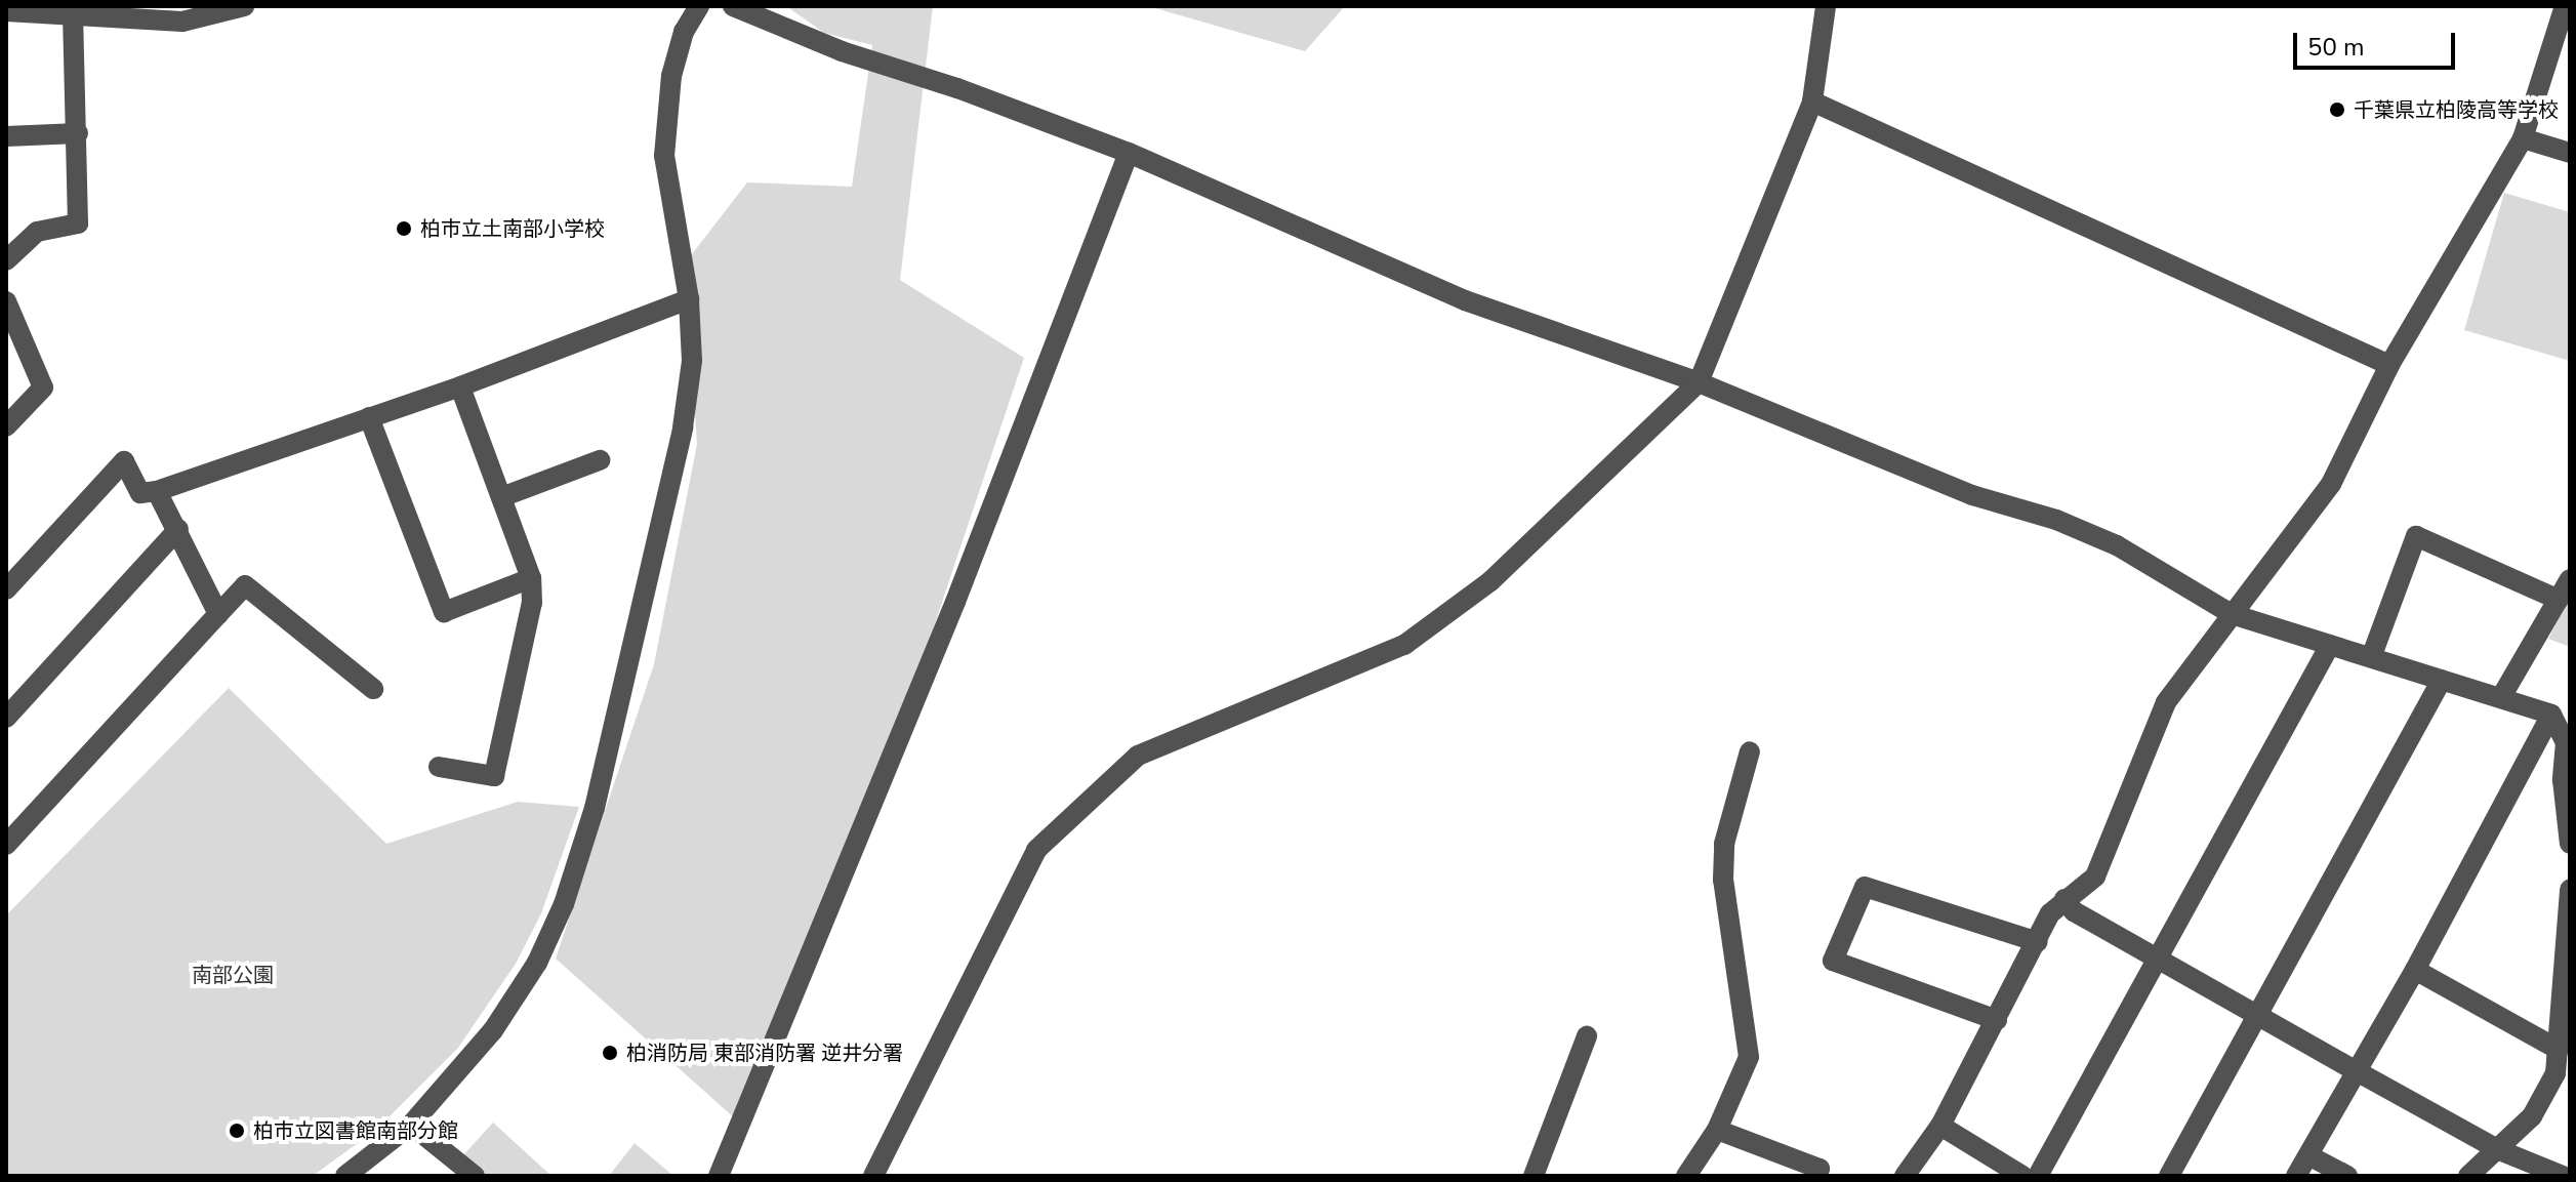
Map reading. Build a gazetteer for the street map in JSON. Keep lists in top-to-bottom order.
{
  "parks": ["南部公園"],
  "places": [
    "千葉県立柏陵高等学校",
    "柏市立土南部小学校",
    "柏消防局 東部消防署 逆井分署",
    "柏市立図書館南部分館"
  ],
  "scale_bar": "50 m"
}
